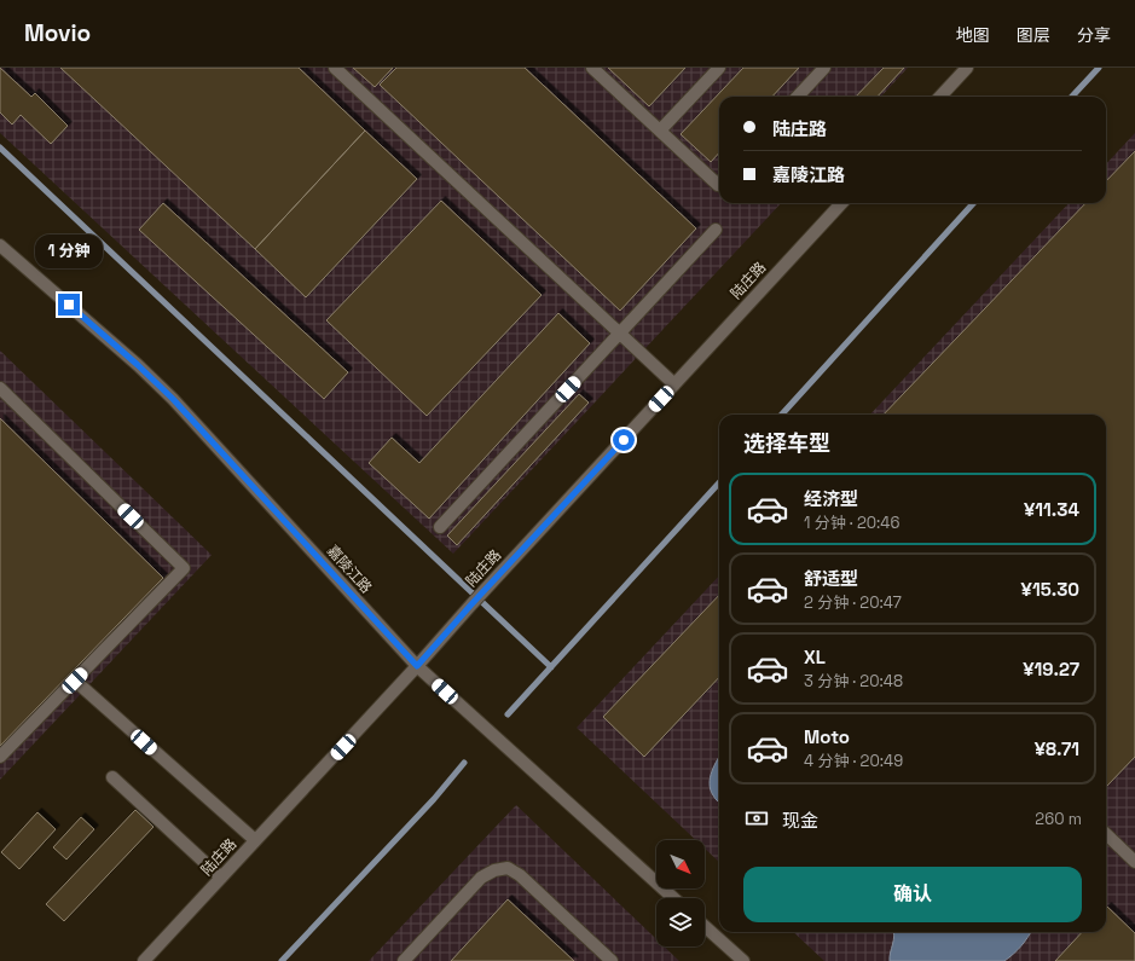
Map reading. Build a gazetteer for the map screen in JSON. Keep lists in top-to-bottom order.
{
  "streets": {
    "street": ["陆庄路", "嘉陵江路"]
  },
  "crossings": [
    ["陆庄路", "嘉陵江路"]
  ],
  "north": "bottom right",
  "page": {
    "header": "Movio",
    "nav": ["地图", "图层", "分享"],
    "banner": ["陆庄路", "嘉陵江路"],
    "bubble": "1 分钟",
    "heading": "选择车型",
    "list": [
      {
        "name": "经济型",
        "note": "1 分钟 · 20:46",
        "value": "¥11.34"
      },
      {
        "name": "舒适型",
        "note": "2 分钟 · 20:47",
        "value": "¥15.30"
      },
      {
        "name": "XL",
        "note": "3 分钟 · 20:48",
        "value": "¥19.27"
      },
      {
        "name": "Moto",
        "note": "4 分钟 · 20:49",
        "value": "¥8.71"
      }
    ],
    "pay": ["现金", "260 m"],
    "buttons": "确认"
  }
}
